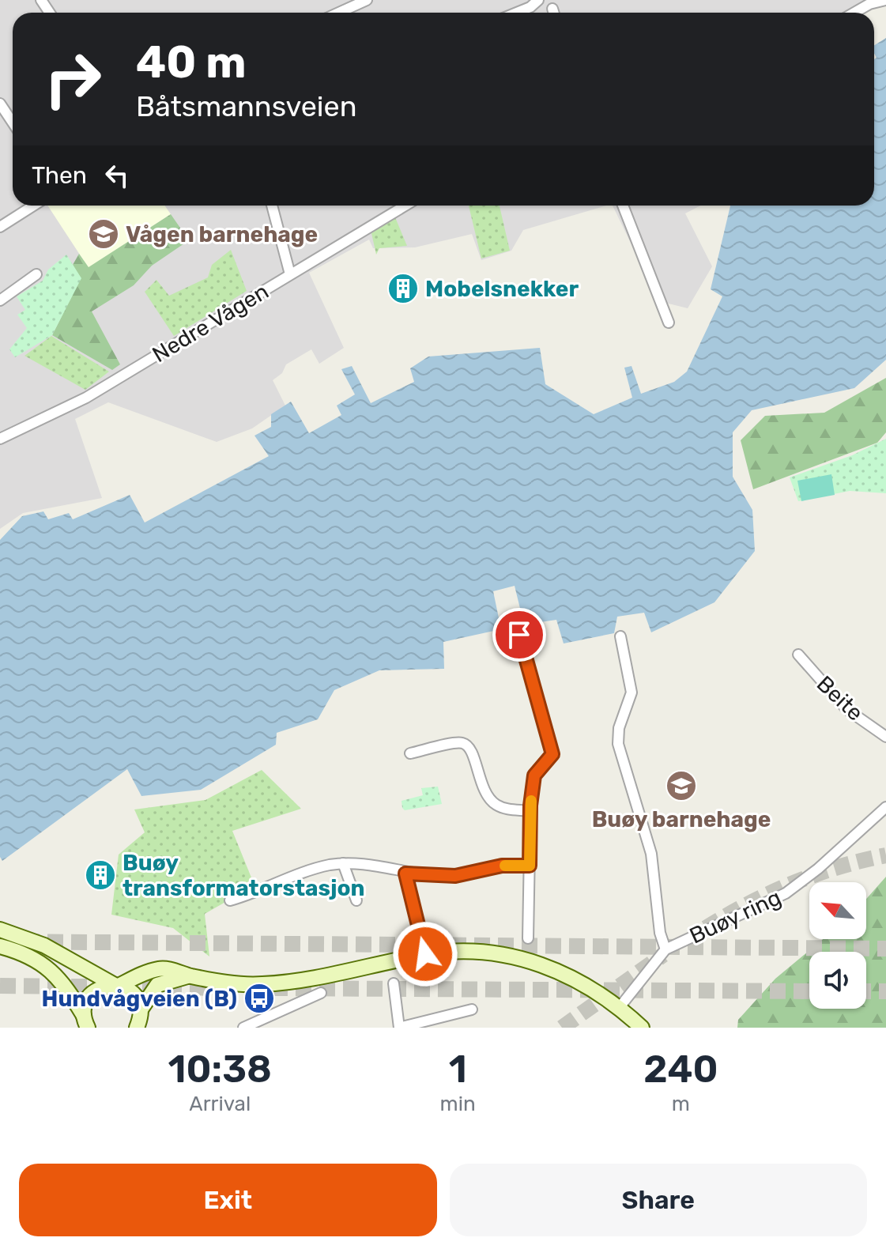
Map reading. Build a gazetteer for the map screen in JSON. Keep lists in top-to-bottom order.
{
  "streets": {
    "street": ["Nedre Vågen", "Beite", "Buøy ring"]
  },
  "places": {
    "school or university": ["Vågen barnehage", "Buøy barnehage"],
    "building": ["Mobelsnekker", "Buøy transformatorstasjon"],
    "bus stop": ["Hundvågveien (B)"]
  },
  "north": "top left",
  "page": {
    "turn": ["40 m", "Båtsmannsveien"],
    "then": "Then",
    "eta": [
      "10:38",
      "Arrival",
      "1",
      "min",
      "240",
      "m"
    ],
    "buttons": ["Exit", "Share"]
  }
}
